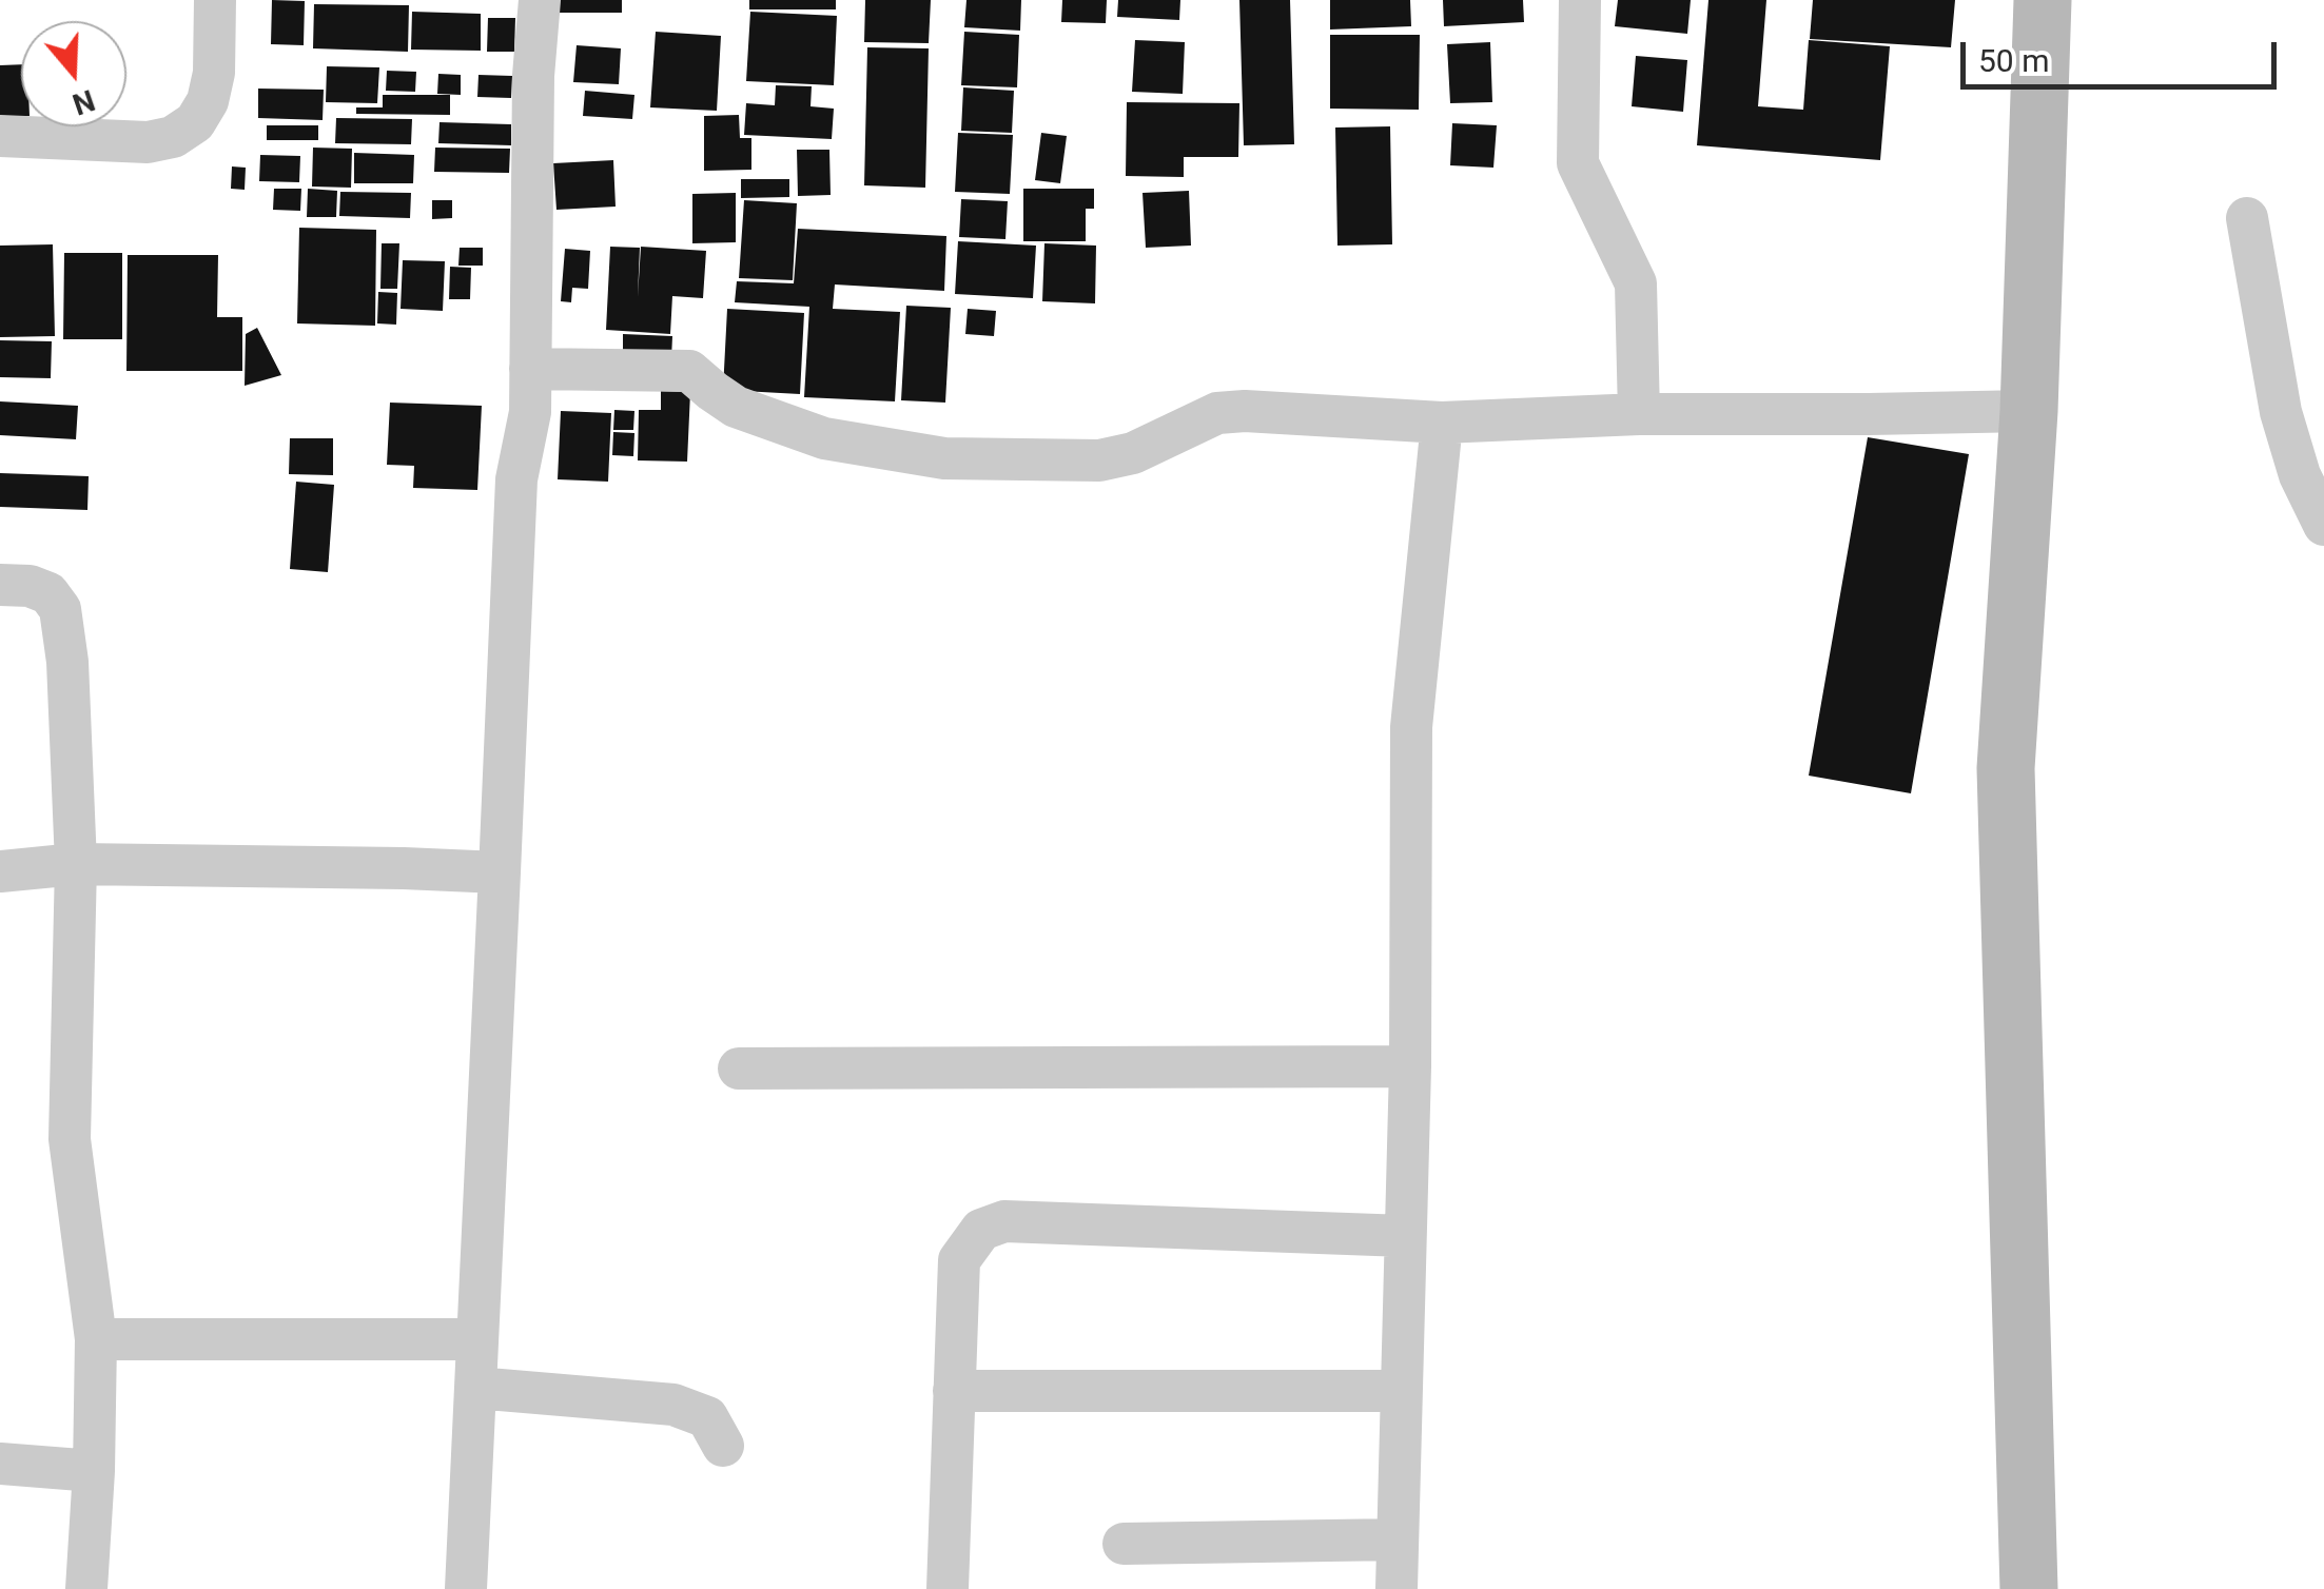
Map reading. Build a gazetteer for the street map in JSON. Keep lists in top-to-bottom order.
{
  "scale_bar": "50 m",
  "north": "bottom"
}
